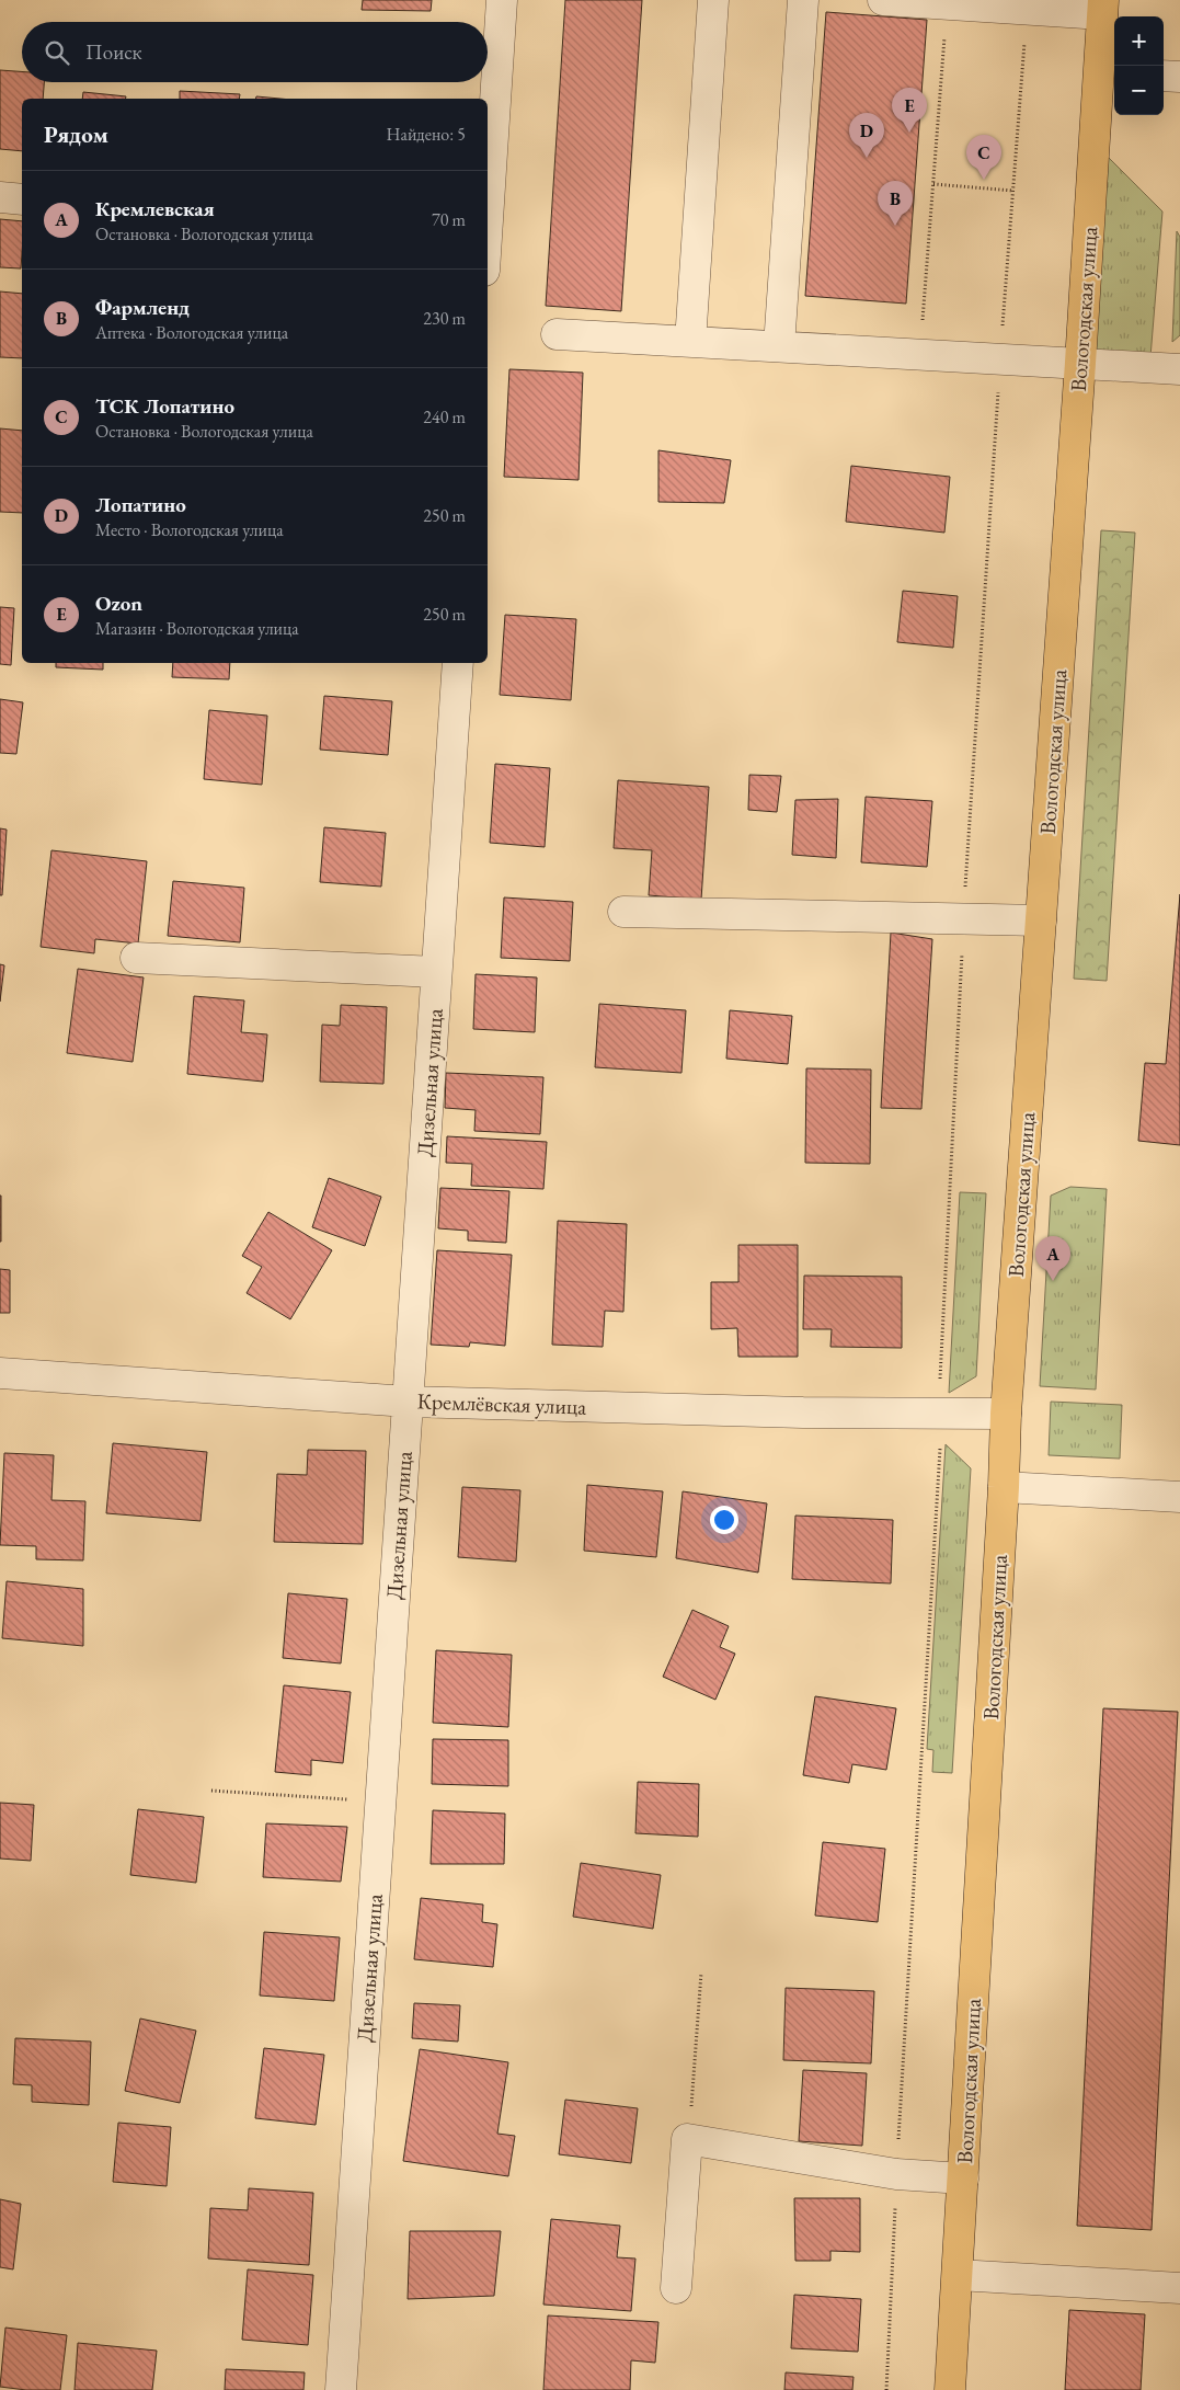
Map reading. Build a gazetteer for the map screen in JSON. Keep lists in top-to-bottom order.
{
  "streets": {
    "main road": ["Вологодская улица"],
    "street": ["Дизельная улица", "Кремлёвская улица"]
  },
  "crossings": [
    ["Вологодская улица", "Кремлёвская улица"],
    ["Дизельная улица", "Кремлёвская улица"]
  ],
  "page": {
    "map_buttons": ["+", "−"],
    "search": "Поиск",
    "pins": [
      "E",
      "D",
      "C",
      "B",
      "A"
    ],
    "heading": ["Рядом", "Найдено: 5"],
    "list": [
      {
        "mark": "A",
        "name": "Кремлевская",
        "note": "Остановка · Вологодская улица",
        "value": "70 m"
      },
      {
        "mark": "B",
        "name": "Фармленд",
        "note": "Аптека · Вологодская улица",
        "value": "230 m"
      },
      {
        "mark": "C",
        "name": "ТСК Лопатино",
        "note": "Остановка · Вологодская улица",
        "value": "240 m"
      },
      {
        "mark": "D",
        "name": "Лопатино",
        "note": "Место · Вологодская улица",
        "value": "250 m"
      },
      {
        "mark": "E",
        "name": "Ozon",
        "note": "Магазин · Вологодская улица",
        "value": "250 m"
      }
    ]
  }
}
